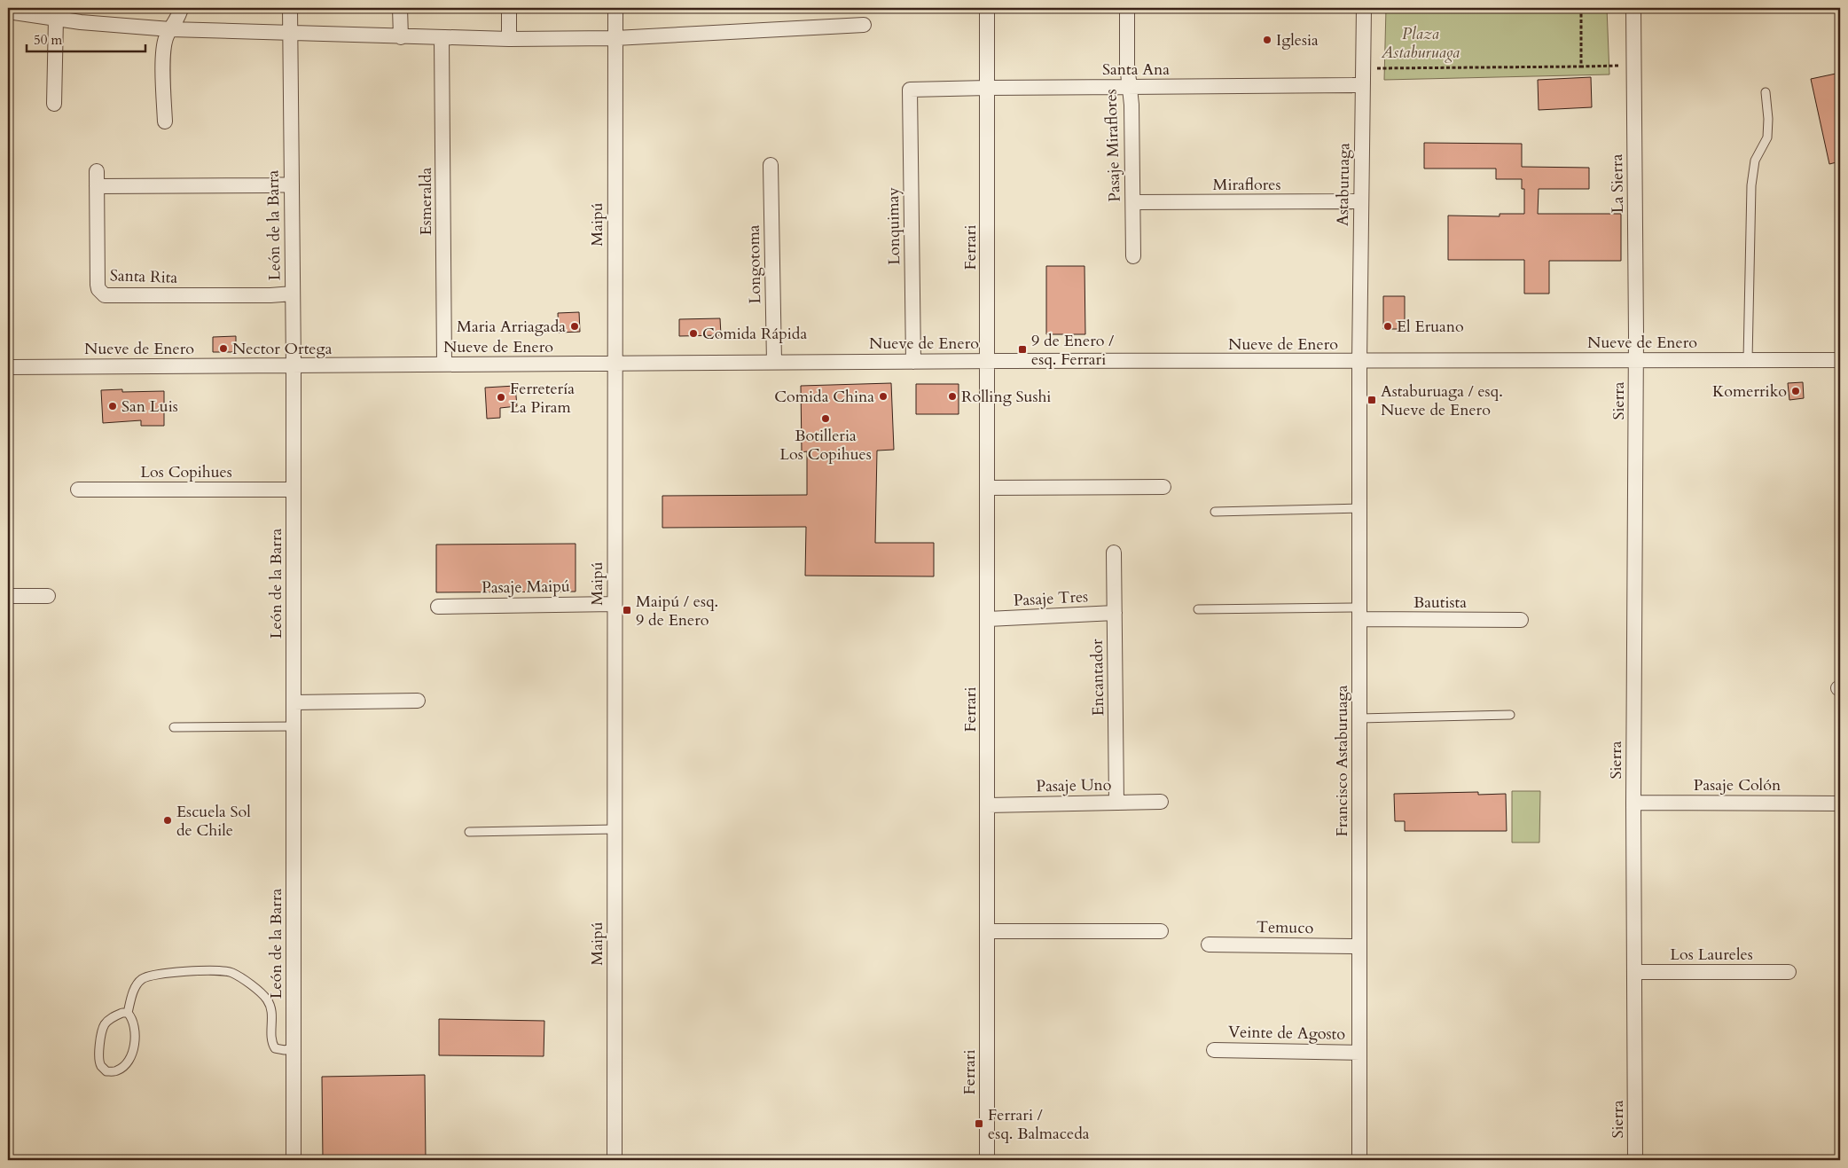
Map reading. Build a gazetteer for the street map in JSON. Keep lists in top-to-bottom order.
{
  "streets": {
    "street": [
      "Santa Ana",
      "Pasaje Miraflores",
      "La Sierra",
      "Miraflores",
      "Astaburuaga",
      "Esmeralda",
      "Maipú",
      "León de la Barra",
      "Lonquimay",
      "Ferrari",
      "Longotoma",
      "Santa Rita",
      "Nueve de Enero",
      "Sierra",
      "Los Copihues",
      "Pasaje Maipú",
      "Pasaje Tres",
      "Bautista",
      "Encantador",
      "Francisco Astaburuaga",
      "Pasaje Colón",
      "Pasaje Uno",
      "Temuco",
      "Los Laureles",
      "Veinte de Agosto"
    ]
  },
  "crossings": [
    ["Santa Ana", "Pasaje Miraflores"],
    ["Santa Ana", "Astaburuaga"],
    ["Santa Ana", "Lonquimay"],
    ["Santa Ana", "Ferrari"],
    ["Pasaje Miraflores", "Miraflores"],
    ["La Sierra", "Nueve de Enero"],
    ["La Sierra", "Sierra"],
    ["Miraflores", "Astaburuaga"],
    ["Astaburuaga", "Nueve de Enero"],
    ["Astaburuaga", "Francisco Astaburuaga"],
    ["Esmeralda", "Nueve de Enero"],
    ["Maipú", "Nueve de Enero"],
    ["Maipú", "Pasaje Maipú"],
    ["León de la Barra", "Santa Rita"],
    ["León de la Barra", "Nueve de Enero"],
    ["León de la Barra", "Los Copihues"],
    ["Lonquimay", "Nueve de Enero"],
    ["Ferrari", "Nueve de Enero"],
    ["Ferrari", "Pasaje Tres"],
    ["Ferrari", "Pasaje Uno"],
    ["Longotoma", "Nueve de Enero"],
    ["Nueve de Enero", "Sierra"],
    ["Nueve de Enero", "Francisco Astaburuaga"],
    ["Sierra", "Pasaje Colón"],
    ["Sierra", "Los Laureles"],
    ["Pasaje Tres", "Encantador"],
    ["Bautista", "Francisco Astaburuaga"],
    ["Encantador", "Pasaje Uno"],
    ["Francisco Astaburuaga", "Temuco"],
    ["Francisco Astaburuaga", "Veinte de Agosto"]
  ],
  "parks": ["Plaza Astaburuaga"],
  "places": {
    "other": [
      "Iglesia",
      "Maria Arriagada",
      "El Eruano",
      "Comida Rápida",
      "Nector Ortega",
      "Komerriko",
      "Comida China",
      "Rolling Sushi",
      "Ferretería La Piram",
      "San Luis",
      "Botilleria Los Copihues",
      "Escuela Sol de Chile"
    ],
    "transit": [
      "9 de Enero / esq. Ferrari",
      "Astaburuaga / esq. Nueve de Enero",
      "Maipú / esq. 9 de Enero",
      "Ferrari / esq. Balmaceda"
    ]
  },
  "scale_bar": "50 m"
}
